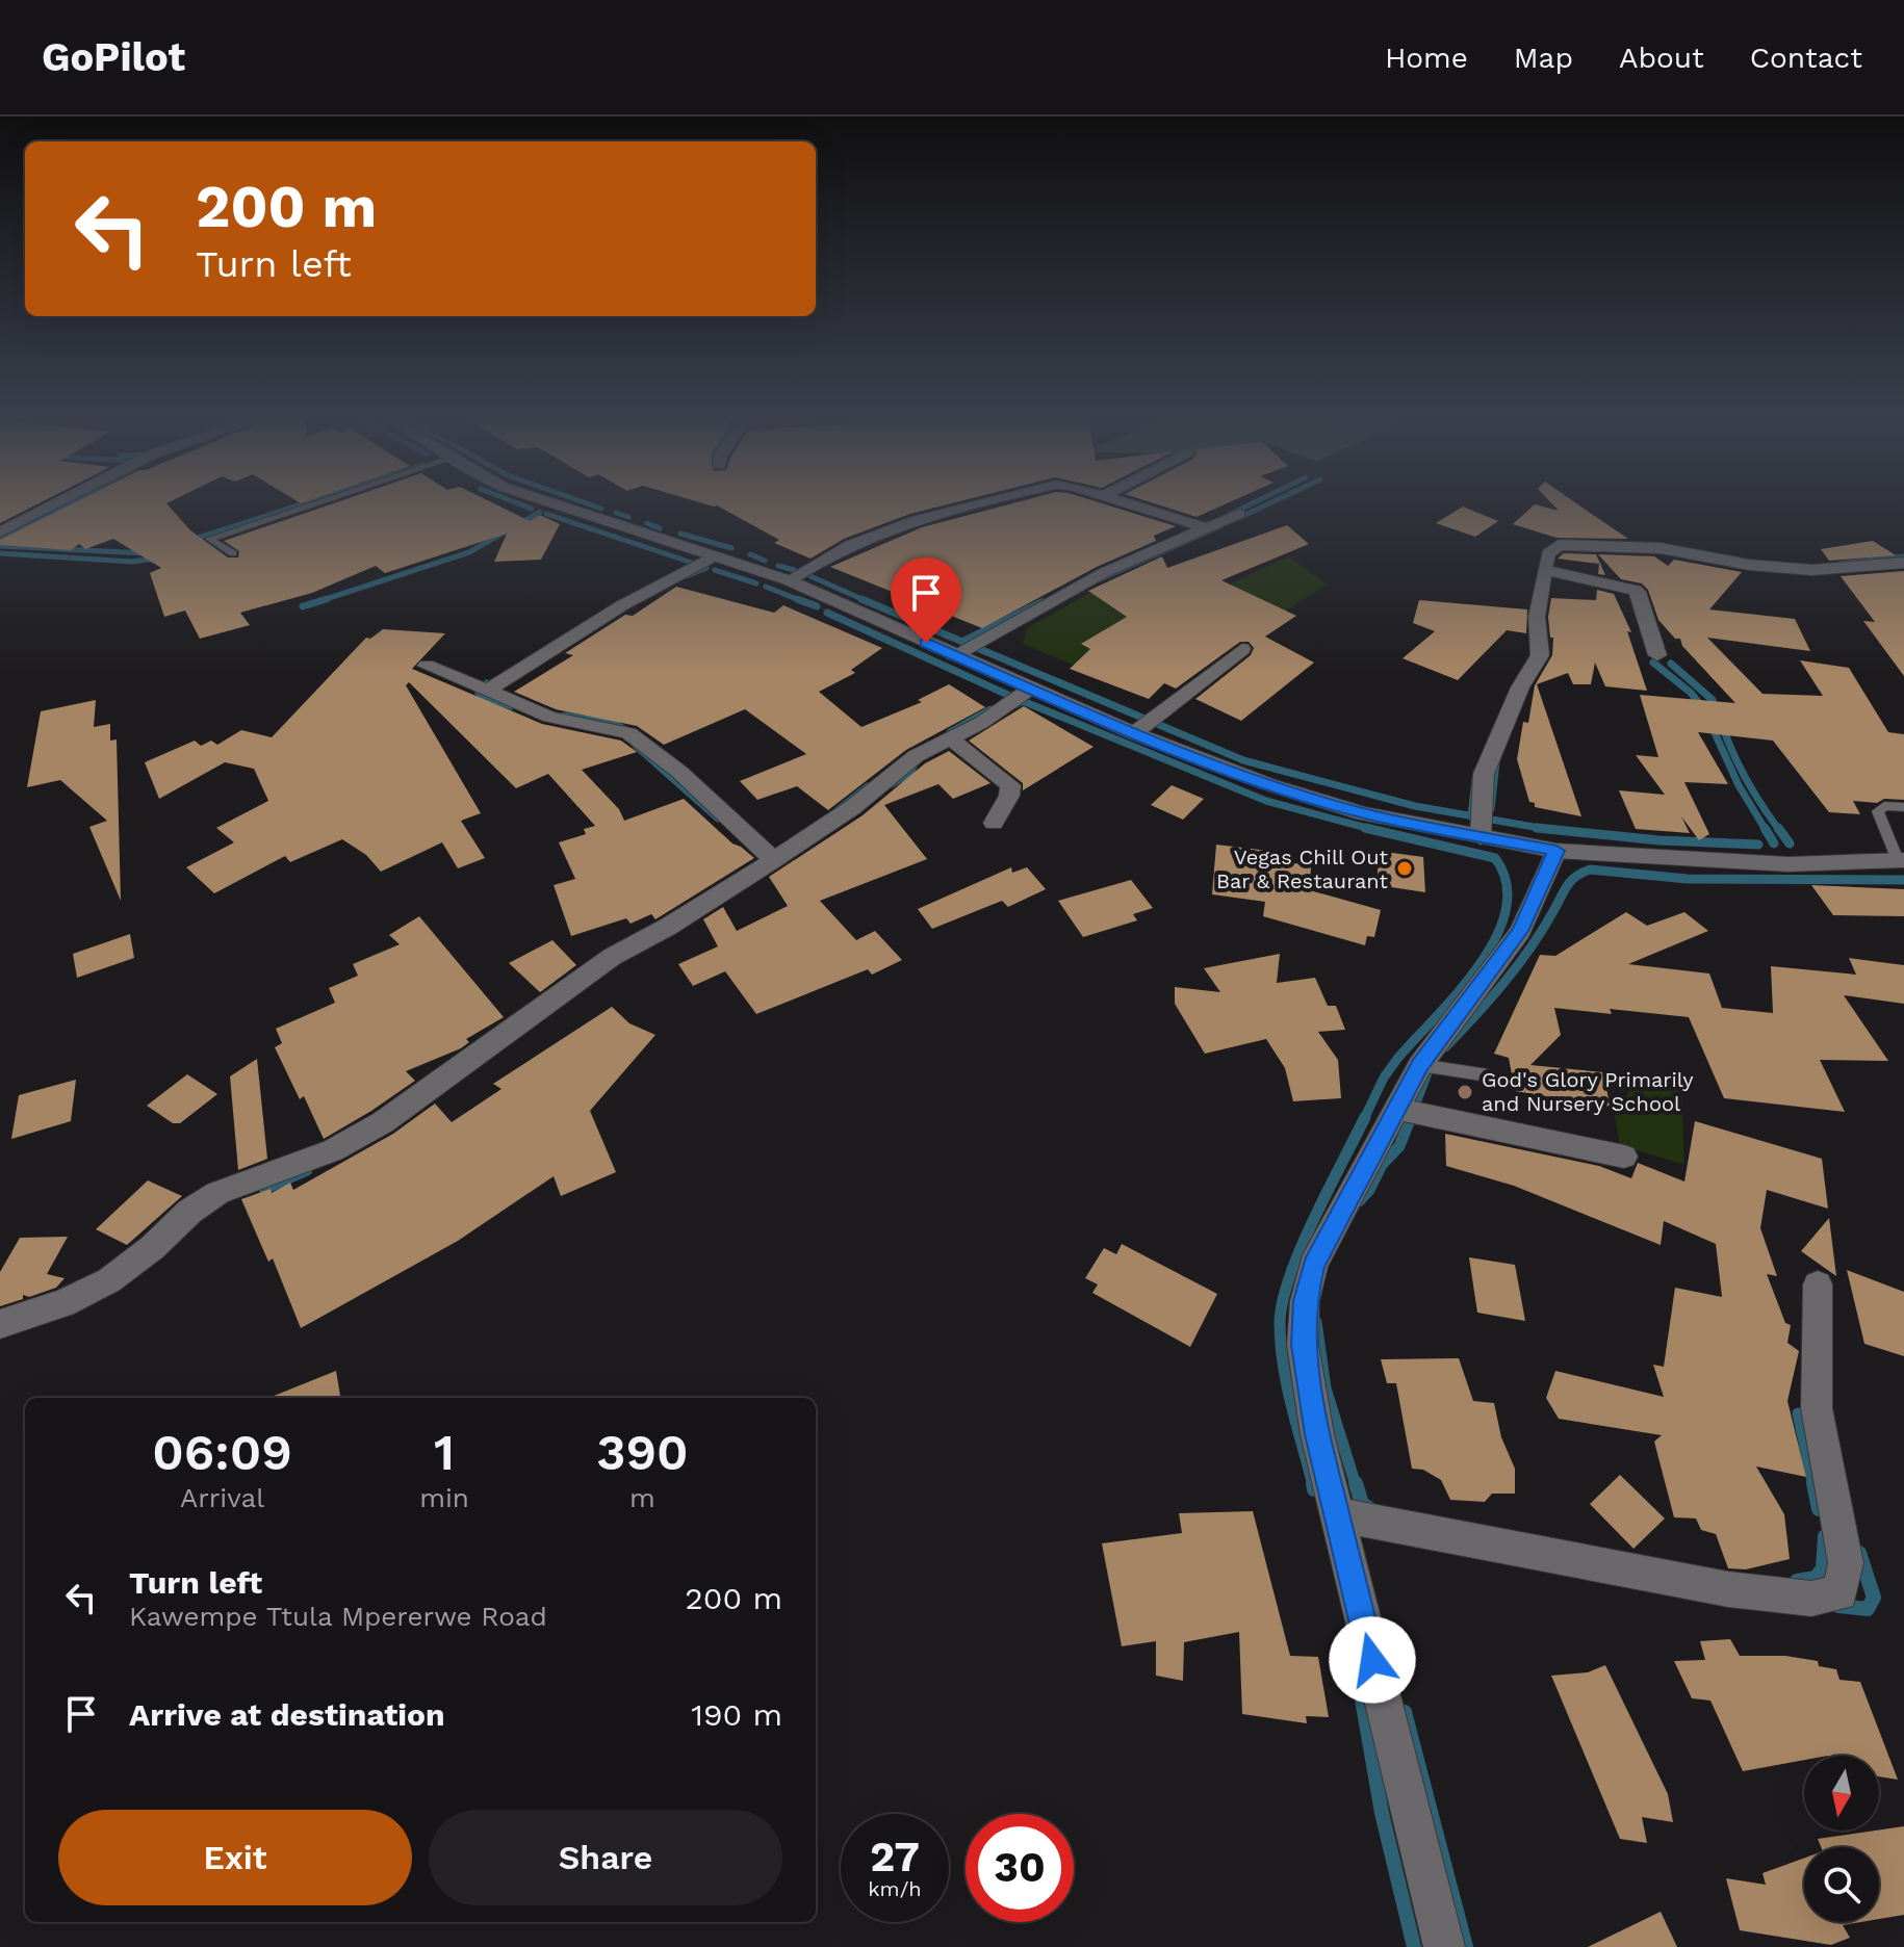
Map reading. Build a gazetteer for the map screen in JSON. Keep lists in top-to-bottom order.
{
  "places": ["Vegas Chill Out Bar & Restaurant", "God's Glory Primarily and Nursery School"],
  "north": "bottom",
  "page": {
    "header": "GoPilot",
    "nav": [
      "Home",
      "Map",
      "About",
      "Contact"
    ],
    "turn": ["200 m", "Turn left"],
    "eta": [
      "06:09",
      "Arrival",
      "1",
      "min",
      "390",
      "m"
    ],
    "list": [
      {
        "name": "Turn left",
        "note": "Kawempe Ttula Mpererwe Road",
        "value": "200 m"
      },
      {
        "name": "Arrive at destination",
        "value": "190 m"
      }
    ],
    "buttons": ["Exit", "Share"],
    "speed": "27 km/h",
    "limit": "30"
  }
}
